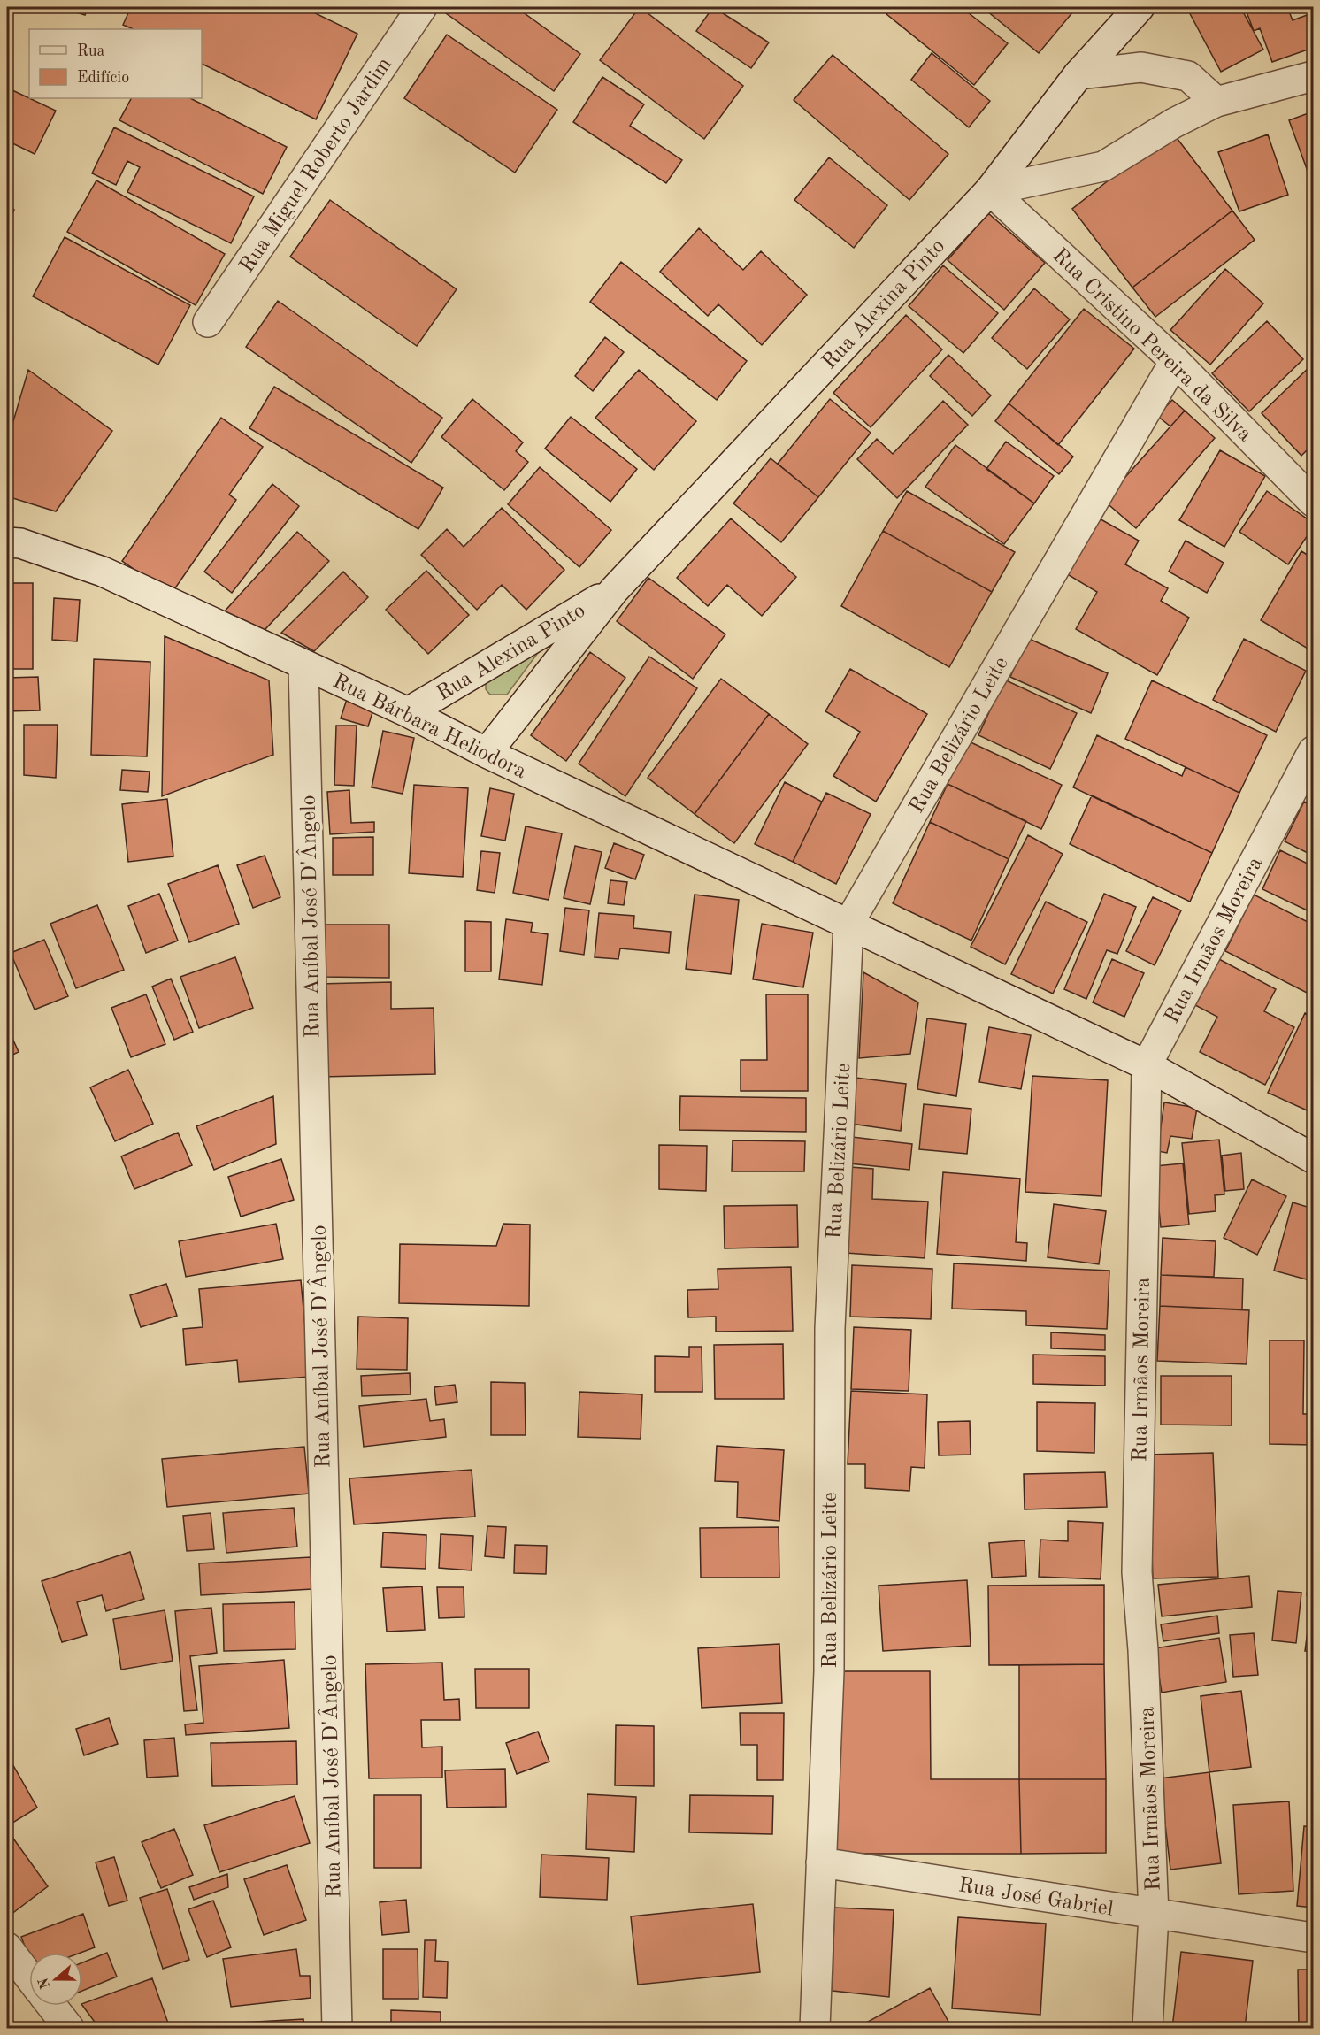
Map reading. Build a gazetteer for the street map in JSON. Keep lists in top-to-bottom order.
{
  "streets": {
    "street": [
      "Rua Miguel Roberto Jardim",
      "Rua Alexina Pinto",
      "Rua Cristino Pereira da Silva",
      "Rua Bárbara Heliodora",
      "Rua Belizário Leite",
      "Rua Aníbal José D'Ângelo",
      "Rua Irmãos Moreira",
      "Rua José Gabriel"
    ]
  },
  "crossings": [
    ["Rua Alexina Pinto", "Rua Cristino Pereira da Silva"],
    ["Rua Alexina Pinto", "Rua Bárbara Heliodora"],
    ["Rua Cristino Pereira da Silva", "Rua Belizário Leite"],
    ["Rua Bárbara Heliodora", "Rua Belizário Leite"],
    ["Rua Bárbara Heliodora", "Rua Aníbal José D'Ângelo"],
    ["Rua Bárbara Heliodora", "Rua Irmãos Moreira"],
    ["Rua Belizário Leite", "Rua José Gabriel"],
    ["Rua Irmãos Moreira", "Rua José Gabriel"]
  ],
  "legend": ["Rua", "Edifício"],
  "north": "left"
}
